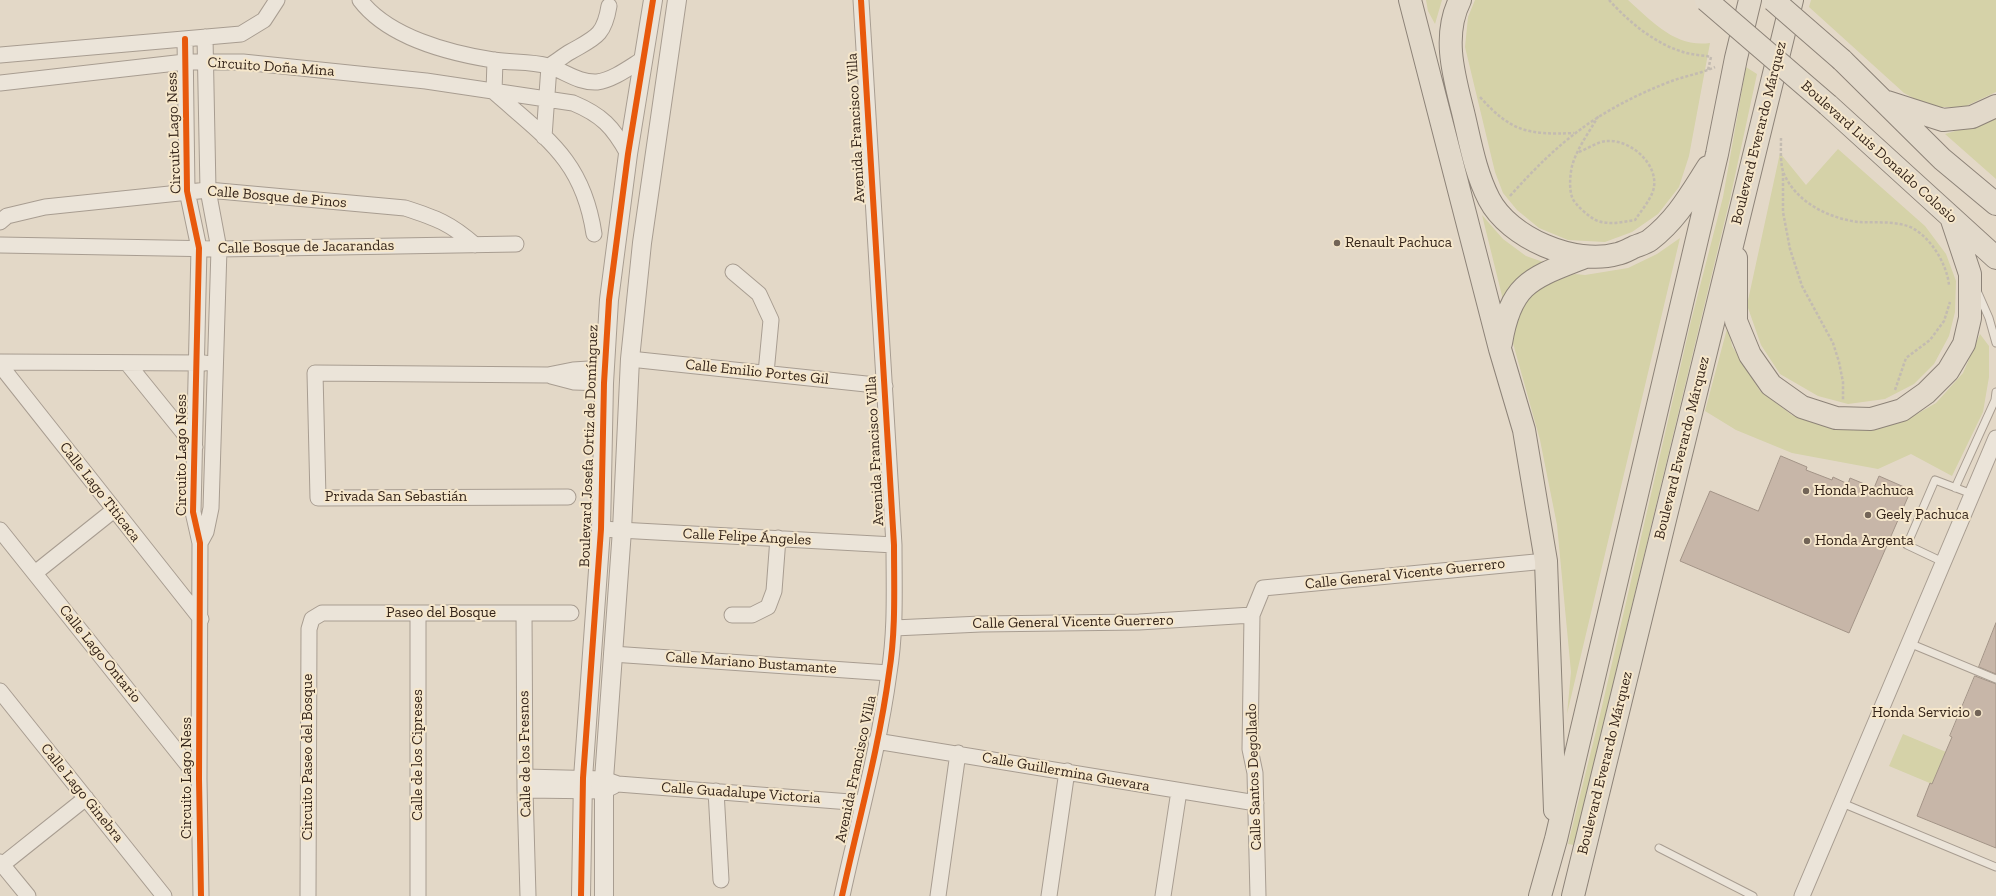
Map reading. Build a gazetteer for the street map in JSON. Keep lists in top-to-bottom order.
{
  "streets": {
    "main road": ["Boulevard Everardo Márquez", "Boulevard Luis Donaldo Colosio"],
    "street": [
      "Circuito Doña Mina",
      "Avenida Francisco Villa",
      "Circuito Lago Ness",
      "Calle Bosque de Pinos",
      "Calle Bosque de Jacarandas",
      "Calle Emilio Portes Gil",
      "Boulevard Josefa Ortiz de Domínguez",
      "Calle Lago Titicaca",
      "Privada San Sebastián",
      "Calle Felipe Ángeles",
      "Calle General Vicente Guerrero",
      "Paseo del Bosque",
      "Calle Lago Ontario",
      "Calle Mariano Bustamante",
      "Calle de los Fresnos",
      "Calle de los Cipreses",
      "Circuito Paseo del Bosque",
      "Calle Guillermina Guevara",
      "Calle Santos Degollado",
      "Calle Lago Ginebra",
      "Calle Guadalupe Victoria"
    ]
  },
  "crossings": [
    ["Circuito Doña Mina", "Circuito Lago Ness"],
    ["Circuito Doña Mina", "Boulevard Josefa Ortiz de Domínguez"],
    ["Avenida Francisco Villa", "Calle Emilio Portes Gil"],
    ["Avenida Francisco Villa", "Calle Felipe Ángeles"],
    ["Avenida Francisco Villa", "Calle General Vicente Guerrero"],
    ["Avenida Francisco Villa", "Calle Mariano Bustamante"],
    ["Avenida Francisco Villa", "Calle Guillermina Guevara"],
    ["Avenida Francisco Villa", "Calle Guadalupe Victoria"],
    ["Circuito Lago Ness", "Calle Bosque de Pinos"],
    ["Circuito Lago Ness", "Calle Bosque de Jacarandas"],
    ["Circuito Lago Ness", "Calle Lago Titicaca"],
    ["Circuito Lago Ness", "Calle Lago Ontario"],
    ["Calle Bosque de Pinos", "Calle Bosque de Jacarandas"],
    ["Boulevard Josefa Ortiz de Domínguez", "Privada San Sebastián"],
    ["Boulevard Josefa Ortiz de Domínguez", "Calle Felipe Ángeles"],
    ["Boulevard Josefa Ortiz de Domínguez", "Calle Guadalupe Victoria"],
    ["Calle General Vicente Guerrero", "Calle Santos Degollado"],
    ["Paseo del Bosque", "Calle de los Fresnos"],
    ["Paseo del Bosque", "Calle de los Cipreses"],
    ["Paseo del Bosque", "Circuito Paseo del Bosque"],
    ["Calle de los Fresnos", "Calle Guadalupe Victoria"],
    ["Calle Guillermina Guevara", "Calle Santos Degollado"]
  ],
  "places": [
    "Renault Pachuca",
    "Honda Pachuca",
    "Geely Pachuca",
    "Honda Argenta",
    "Honda Servicio"
  ]
}
